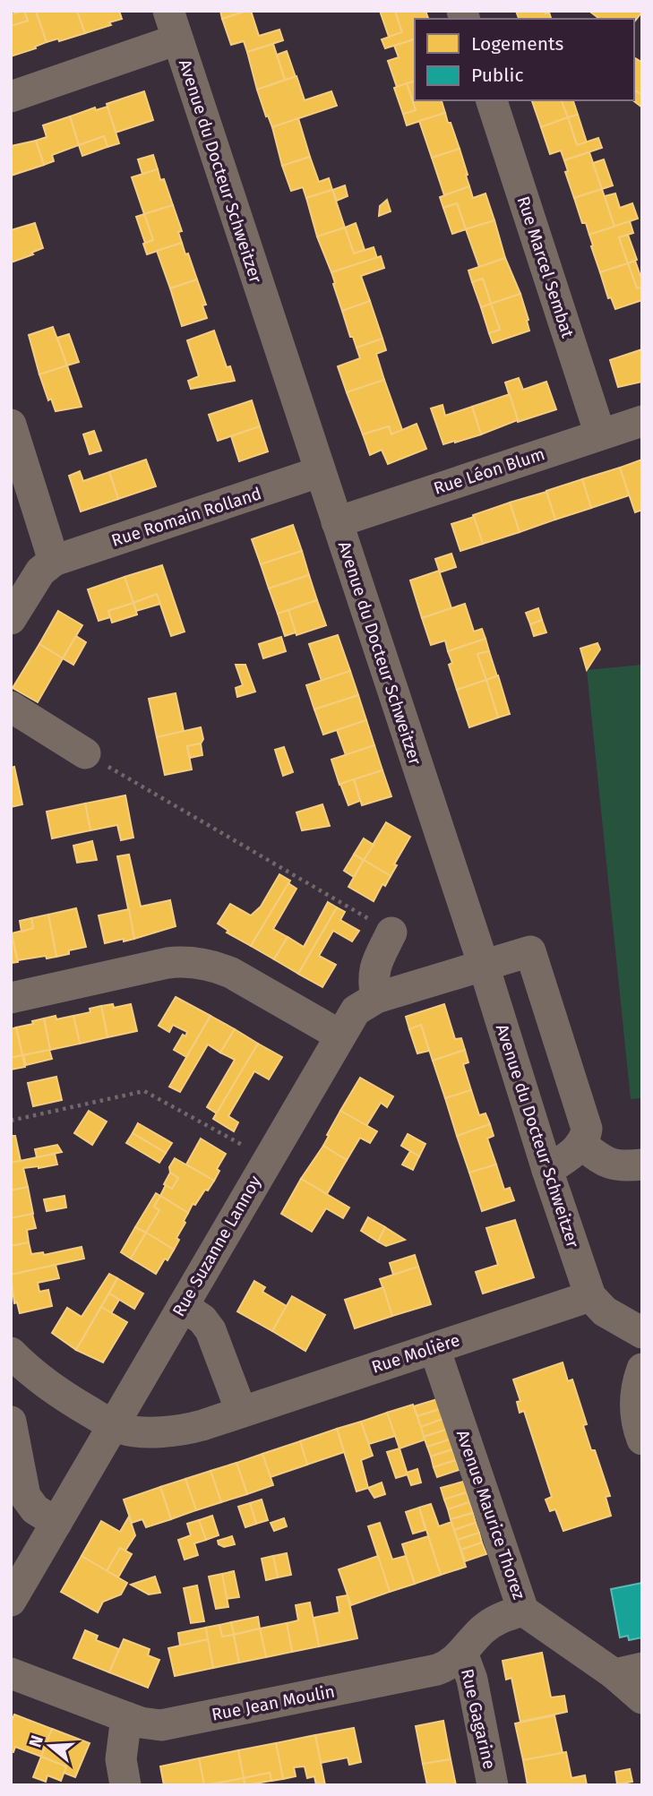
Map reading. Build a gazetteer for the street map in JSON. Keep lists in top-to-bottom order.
{
  "streets": {
    "street": [
      "Avenue du Docteur Schweitzer",
      "Rue Marcel Sembat",
      "Rue Léon Blum",
      "Rue Romain Rolland",
      "Rue Suzanne Lannoy",
      "Rue Molière",
      "Avenue Maurice Thorez",
      "Rue Jean Moulin",
      "Rue Gagarine"
    ]
  },
  "crossings": [
    ["Avenue du Docteur Schweitzer", "Rue Léon Blum"],
    ["Avenue du Docteur Schweitzer", "Rue Romain Rolland"],
    ["Avenue du Docteur Schweitzer", "Rue Suzanne Lannoy"],
    ["Avenue du Docteur Schweitzer", "Rue Molière"],
    ["Rue Marcel Sembat", "Rue Léon Blum"],
    ["Rue Suzanne Lannoy", "Rue Molière"],
    ["Rue Molière", "Avenue Maurice Thorez"],
    ["Avenue Maurice Thorez", "Rue Jean Moulin"],
    ["Rue Jean Moulin", "Rue Gagarine"]
  ],
  "legend": ["Logements", "Public"],
  "north": "left"
}
